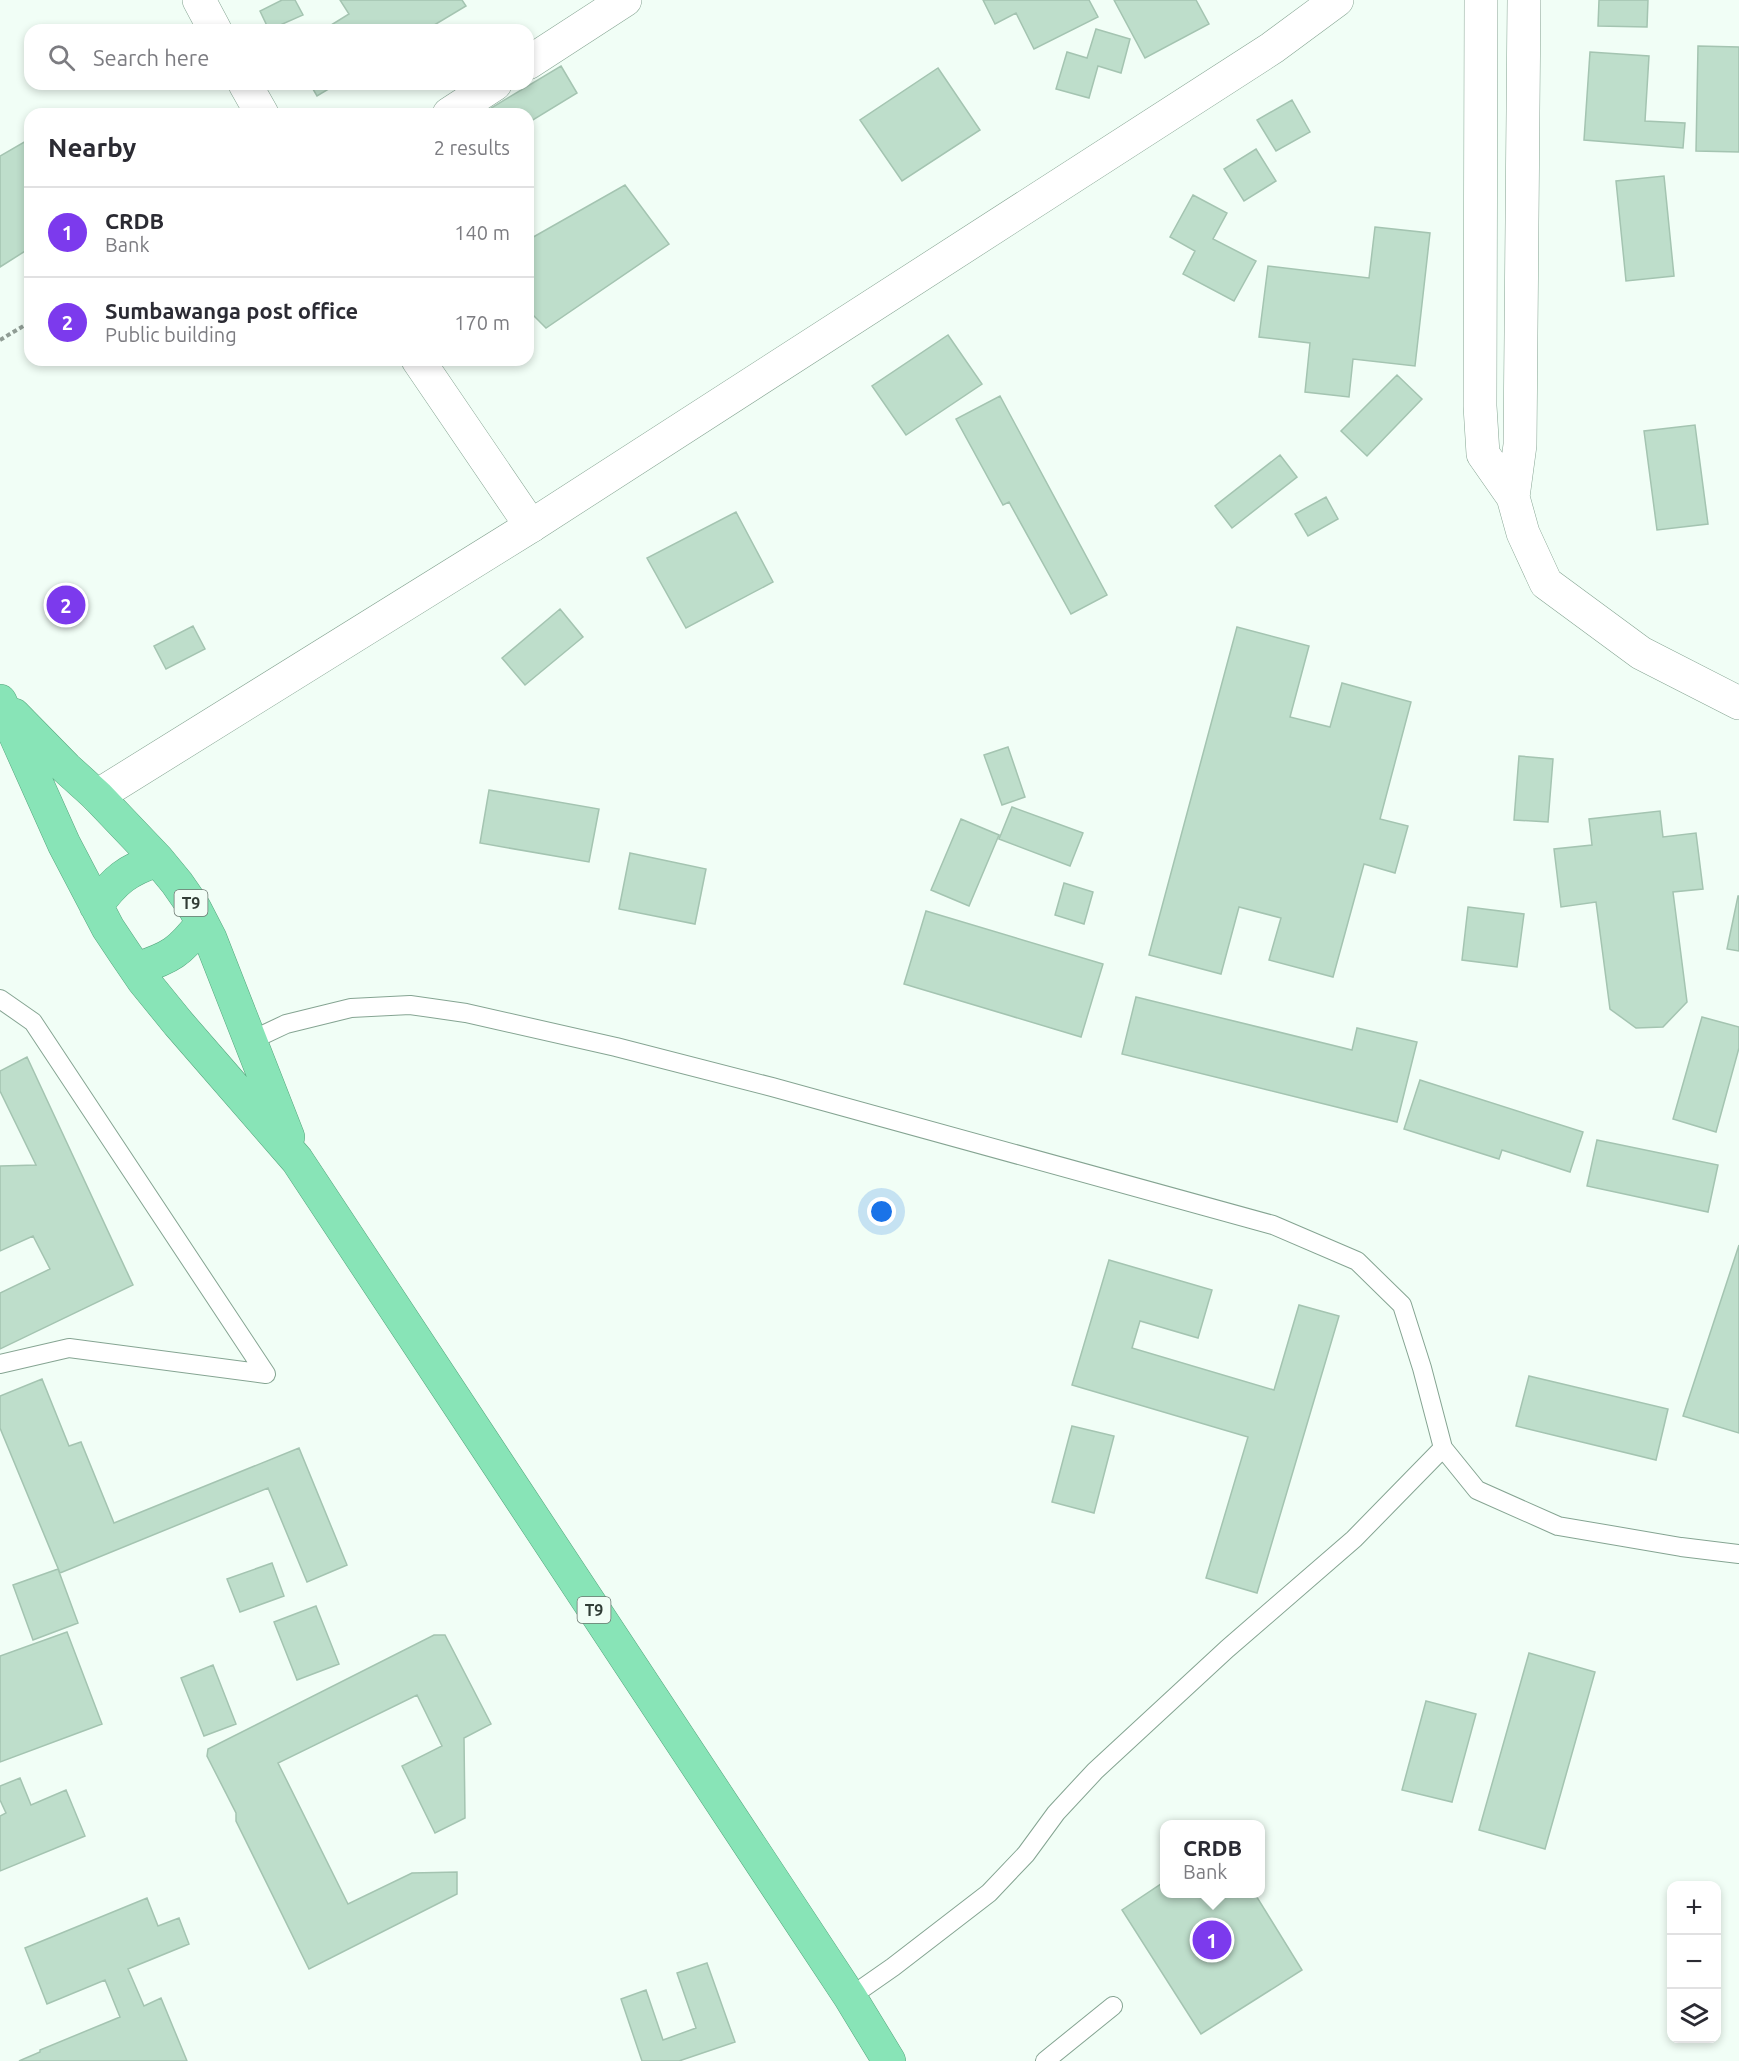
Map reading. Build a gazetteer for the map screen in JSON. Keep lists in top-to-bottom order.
{
  "streets": {
    "highway": ["T9"]
  },
  "page": {
    "search": "Search here",
    "heading": ["Nearby", "2 results"],
    "list": [
      {
        "mark": "1",
        "name": "CRDB",
        "note": "Bank",
        "value": "140 m"
      },
      {
        "mark": "2",
        "name": "Sumbawanga post office",
        "note": "Public building",
        "value": "170 m"
      }
    ],
    "pins": ["2", "1"],
    "popup": ["CRDB", "Bank"],
    "map_buttons": ["+", "−"]
  }
}
